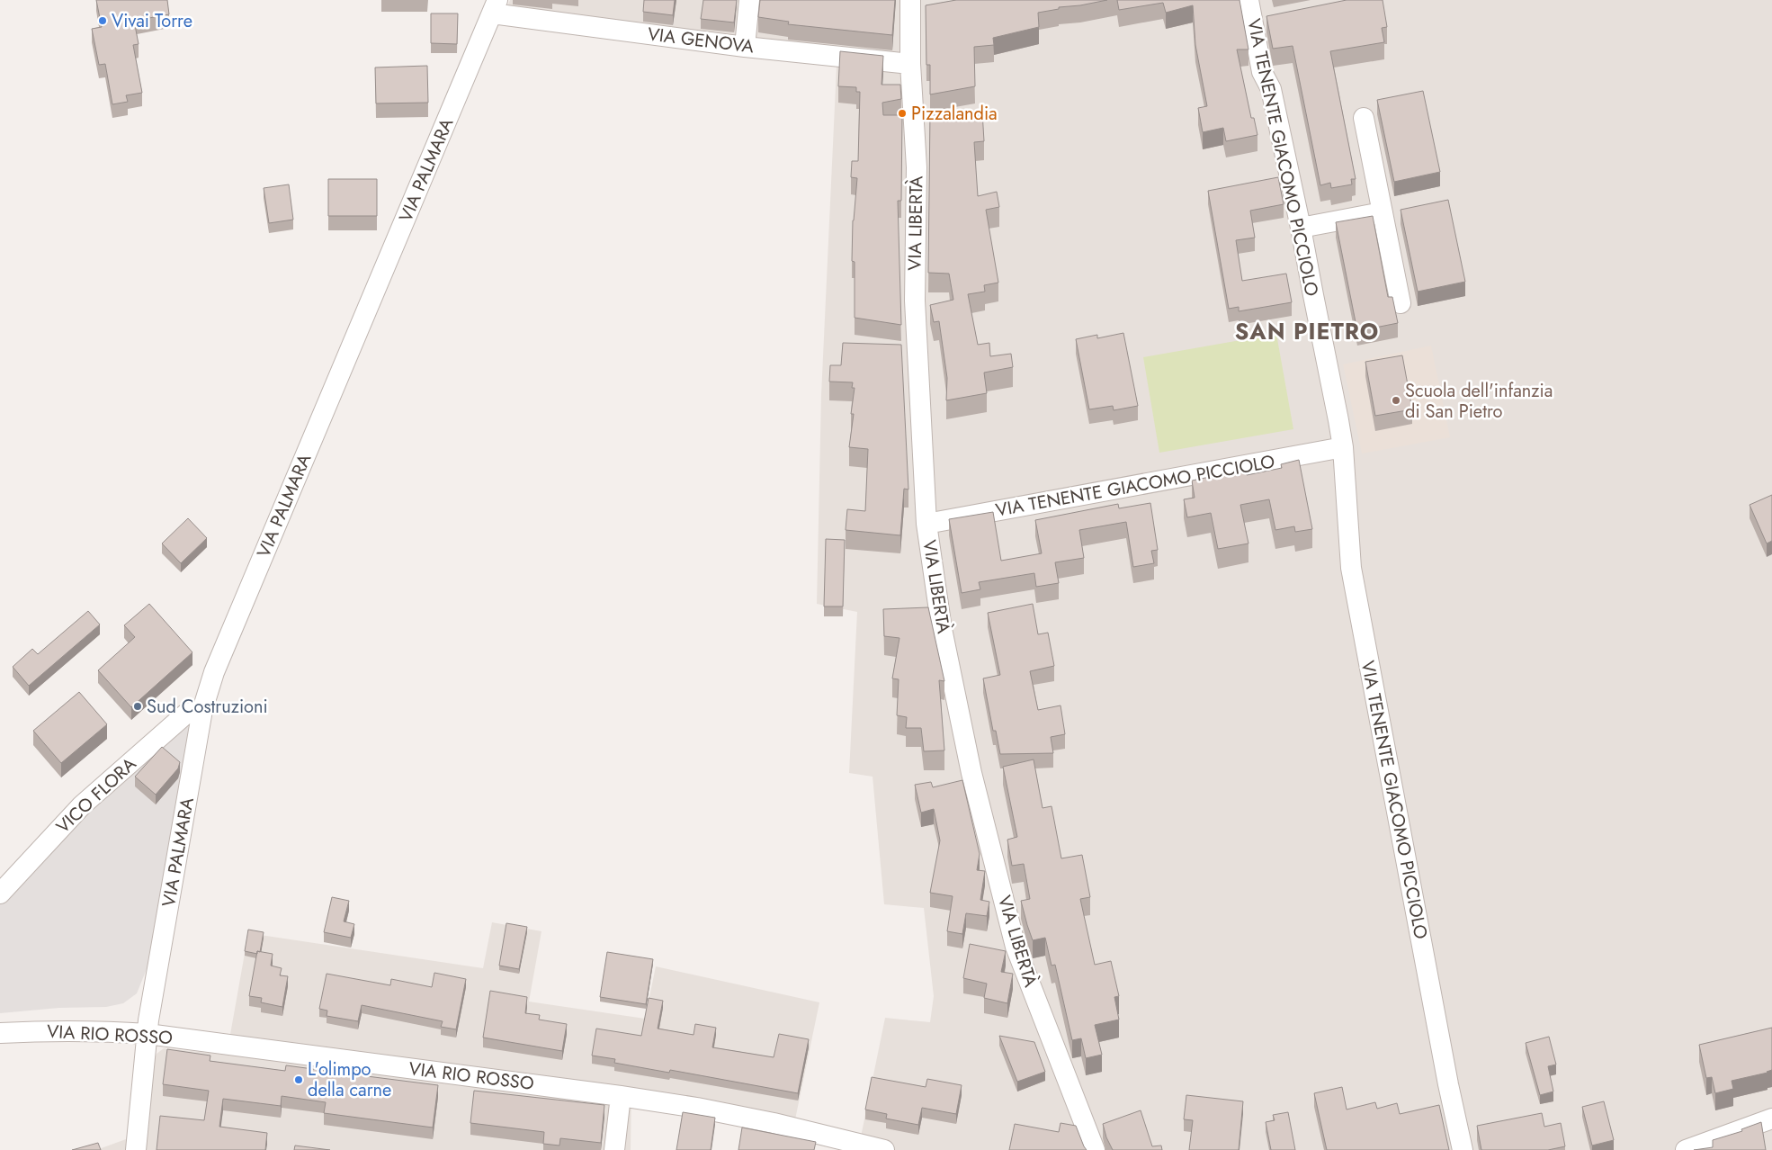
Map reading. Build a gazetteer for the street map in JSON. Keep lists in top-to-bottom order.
{
  "streets": {
    "street": [
      "VIA GENOVA",
      "VIA TENENTE GIACOMO PICCIOLO",
      "VIA PALMARA",
      "VIA LIBERTÀ",
      "VICO FLORA",
      "VIA RIO ROSSO"
    ]
  },
  "crossings": [
    ["VIA GENOVA", "VIA PALMARA"],
    ["VIA GENOVA", "VIA LIBERTÀ"],
    ["VIA TENENTE GIACOMO PICCIOLO", "VIA LIBERTÀ"],
    ["VIA PALMARA", "VICO FLORA"],
    ["VIA PALMARA", "VIA RIO ROSSO"]
  ],
  "districts": ["SAN PIETRO"],
  "places": [
    "Vivai Torre",
    "Pizzalandia",
    "Scuola dell'infanzia di San Pietro",
    "Sud Costruzioni",
    "L'olimpo della carne"
  ]
}
